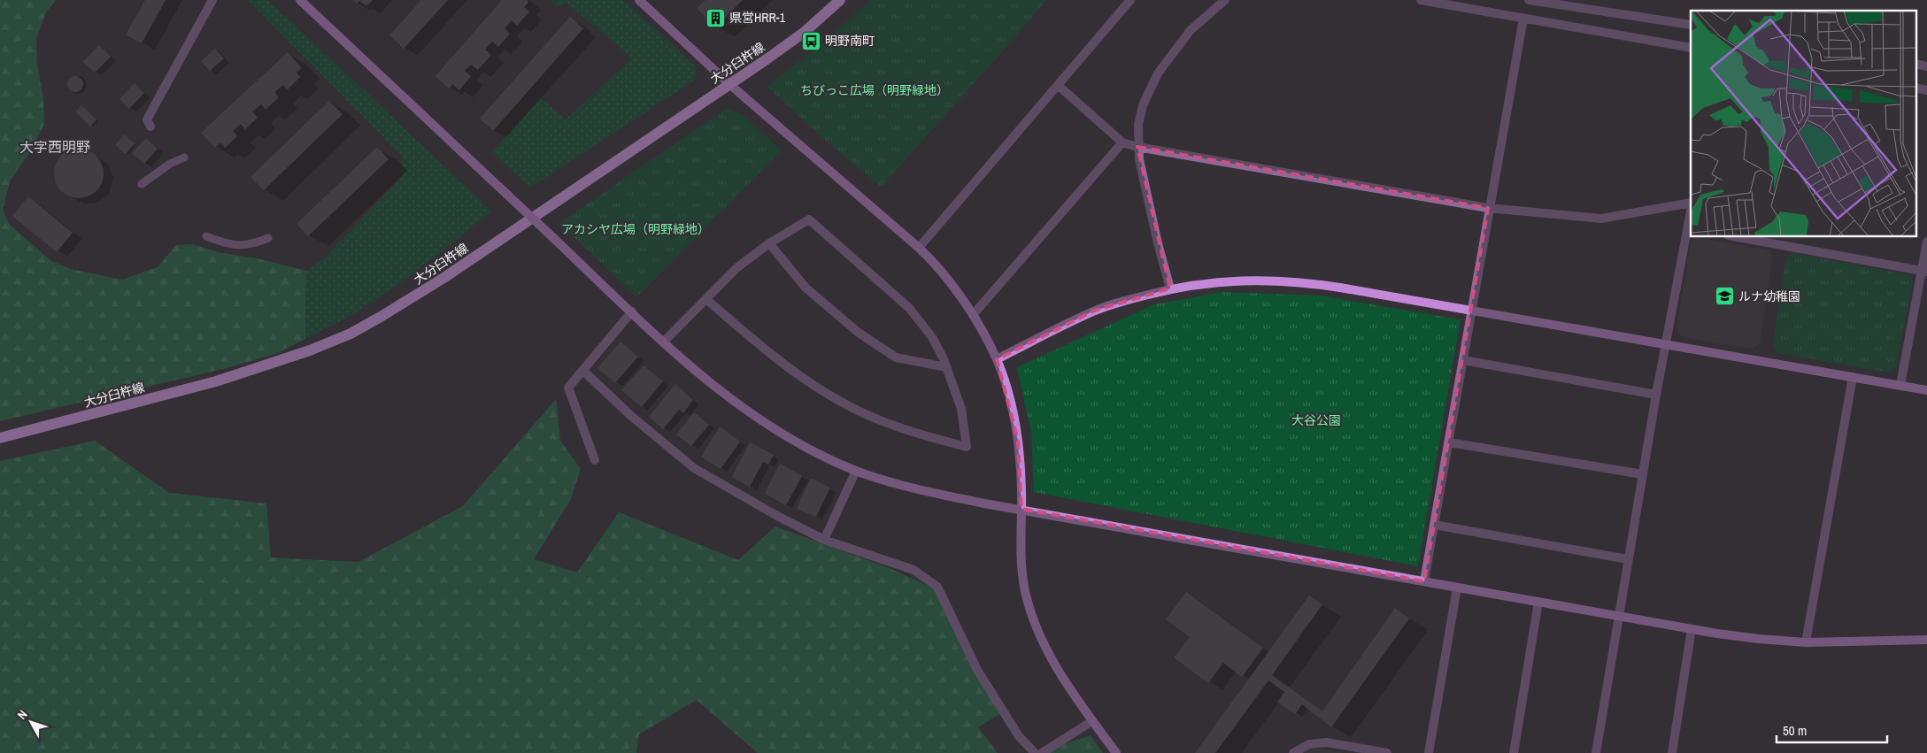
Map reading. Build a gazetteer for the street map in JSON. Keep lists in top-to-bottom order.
{
  "streets": {
    "main road": ["大分臼杵線"]
  },
  "districts": ["大字西明野"],
  "parks": ["ちびっこ広場（明野緑地）", "アカシヤ広場（明野緑地）", "大谷公園"],
  "places": {
    "building": ["県営HRR-1"],
    "bus stop": ["明野南町"],
    "school or university": ["ルナ幼稚園"]
  },
  "scale_bar": "50 m",
  "north": "top left"
}
